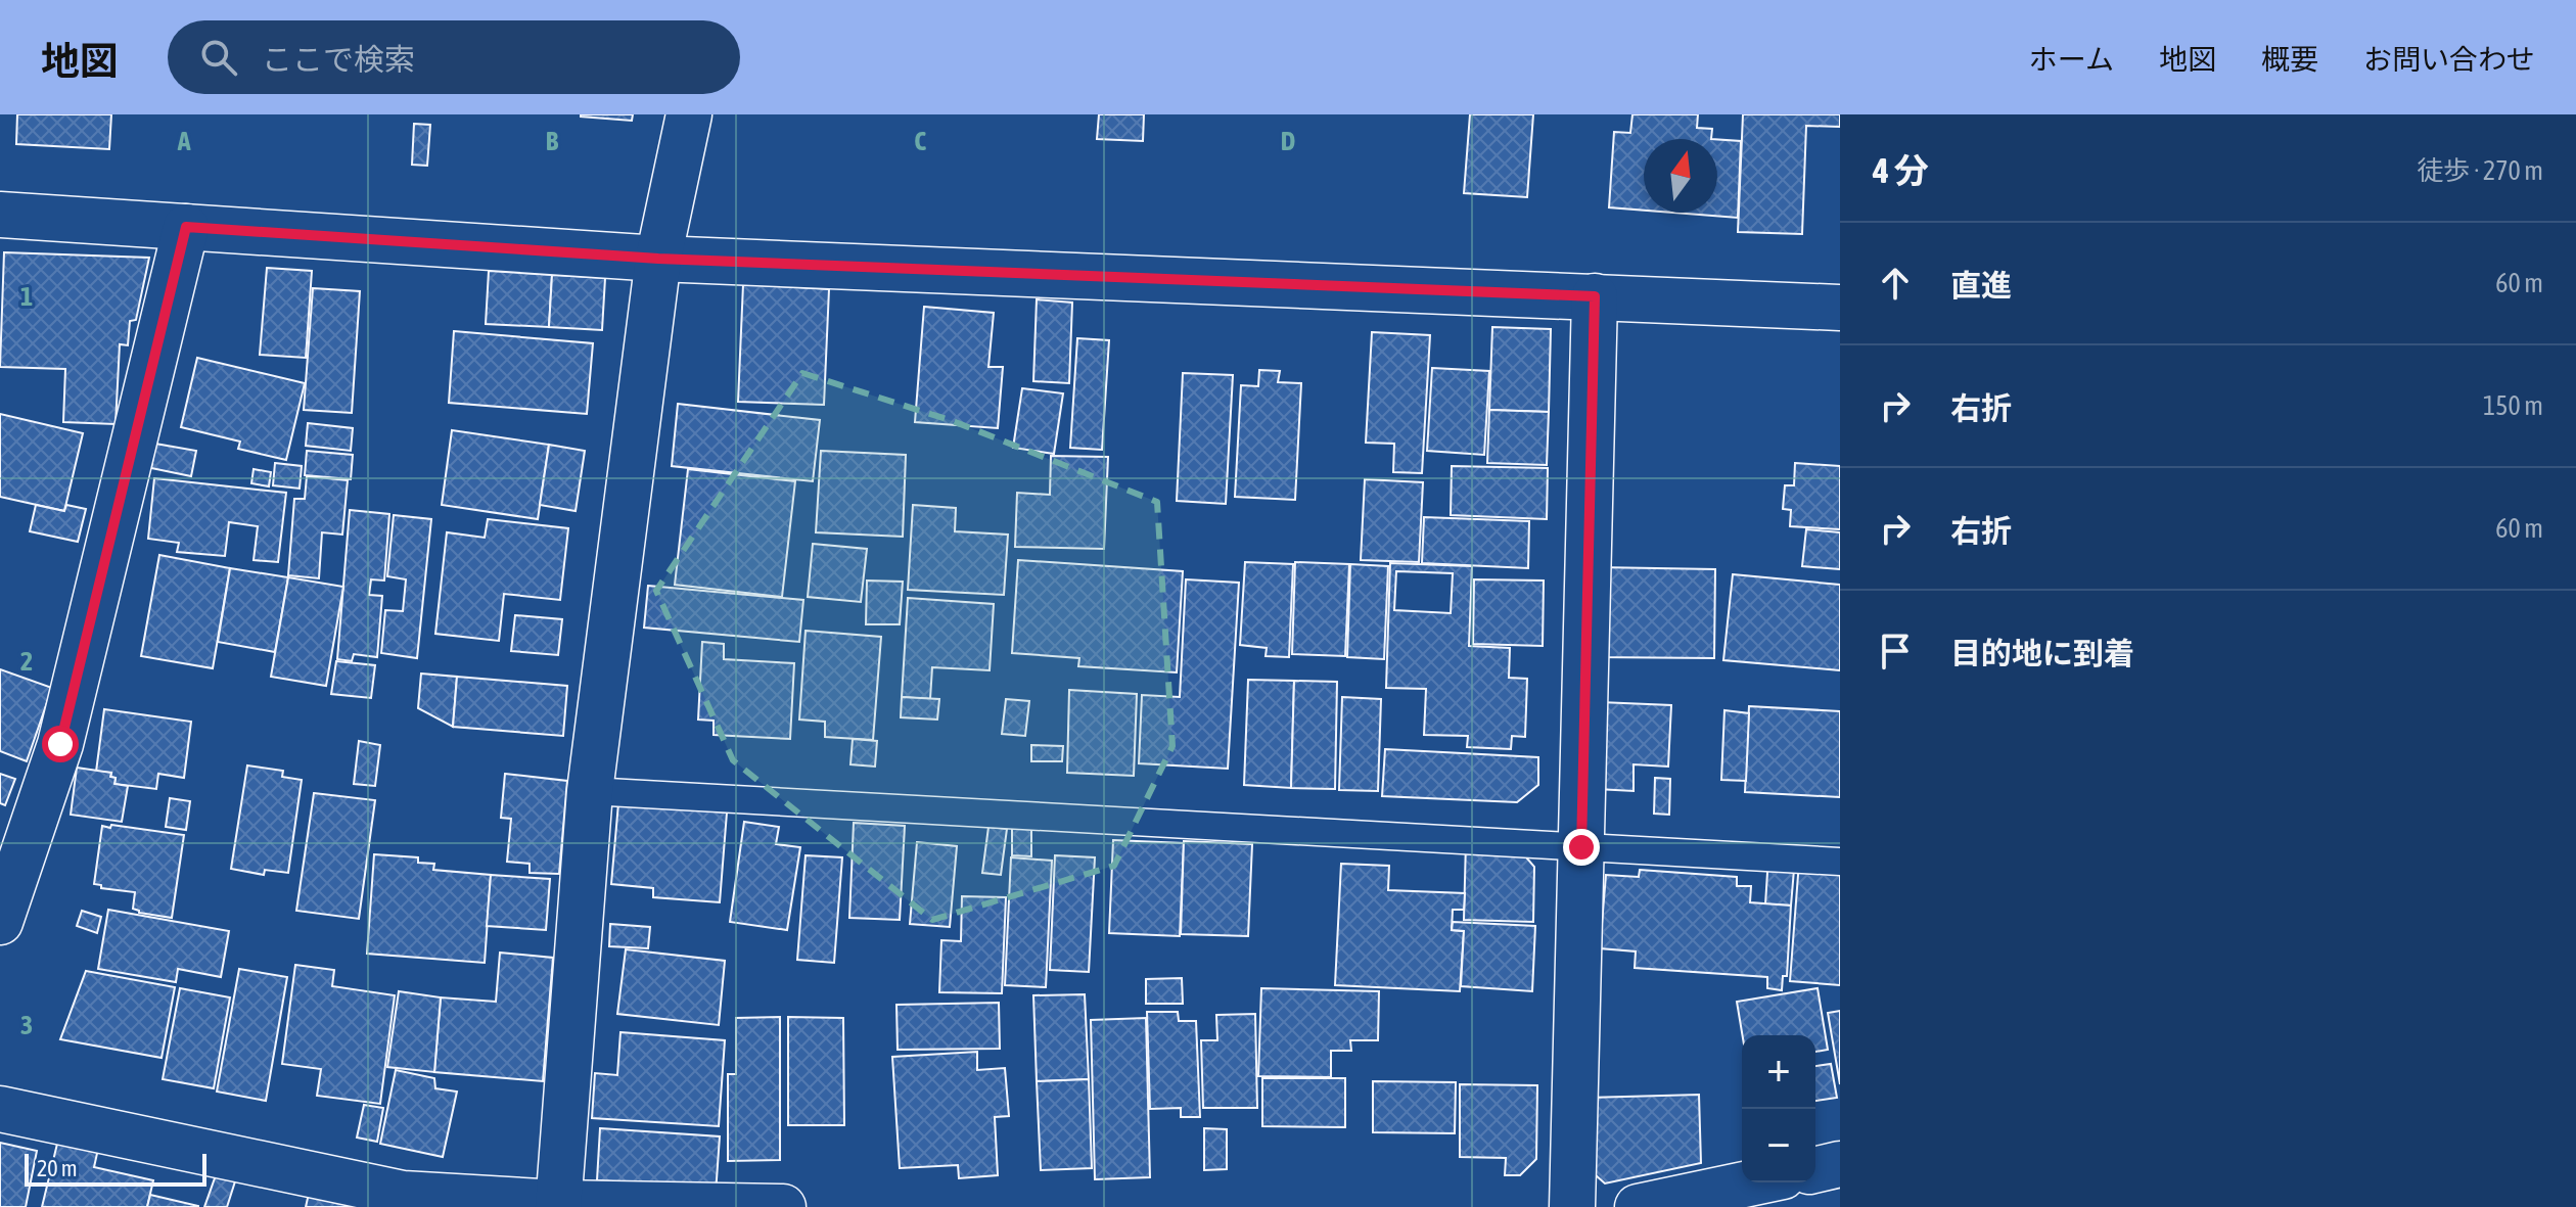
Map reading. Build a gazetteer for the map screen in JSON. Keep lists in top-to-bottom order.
{
  "scale_bar": "20 m",
  "north": "top",
  "page": {
    "header": "地図",
    "search": "ここで検索",
    "nav": [
      "ホーム",
      "地図",
      "概要",
      "お問い合わせ"
    ],
    "heading": ["4 分", "徒歩 · 270 m"],
    "list": [
      ["直進", "60 m"],
      ["右折", "150 m"],
      ["右折", "60 m"],
      "目的地に到着"
    ],
    "map_buttons": ["+", "−"],
    "scale": "20 m"
  },
  "grid": {
    "columns": [
      "A",
      "B",
      "C",
      "D"
    ],
    "rows": ["1", "2", "3"]
  }
}
